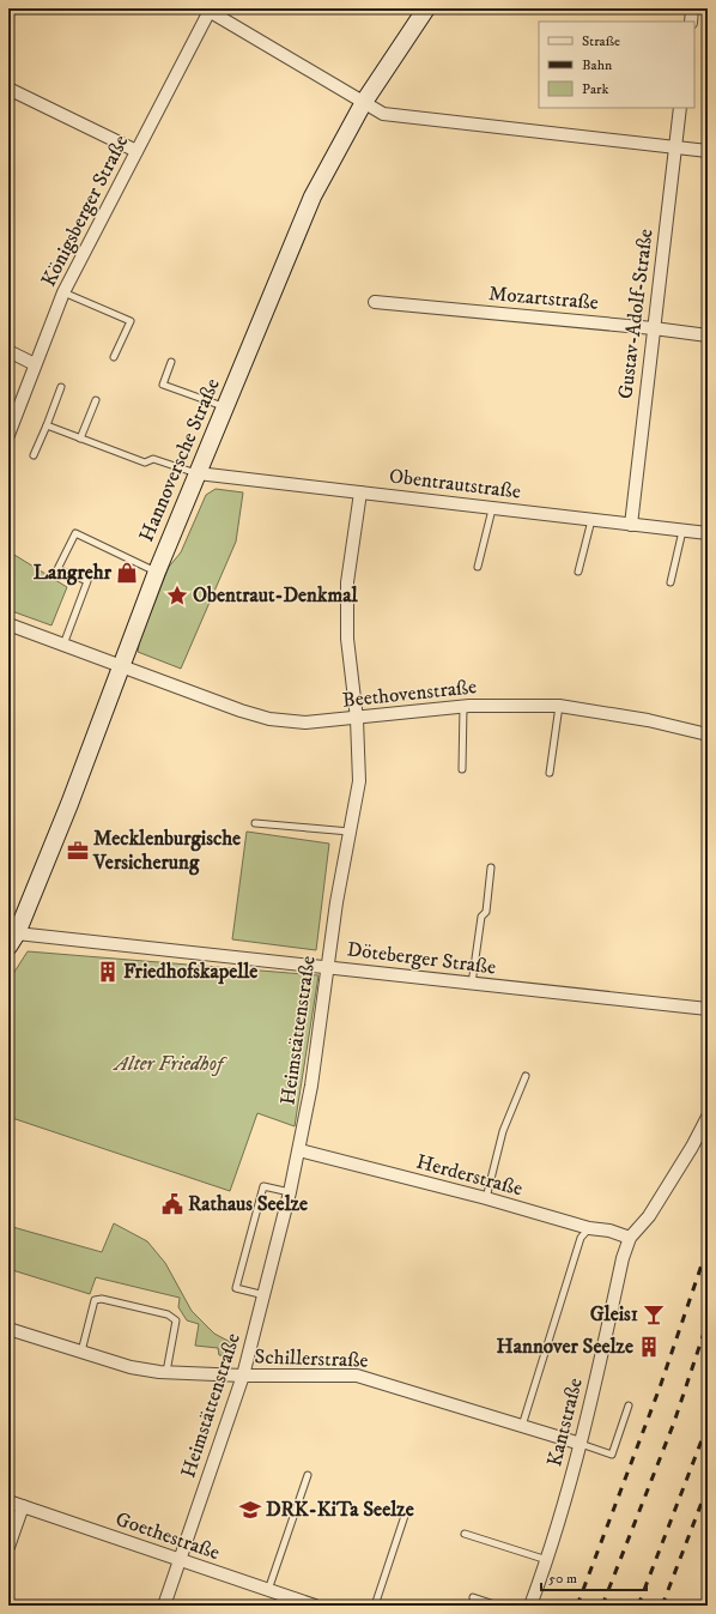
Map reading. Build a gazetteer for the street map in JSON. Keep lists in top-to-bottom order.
{
  "streets": {
    "street": [
      "Königsberger Straße",
      "Mozartstraße",
      "Gustav-Adolf-Straße",
      "Hannoversche Straße",
      "Obentrautstraße",
      "Beethovenstraße",
      "Döteberger Straße",
      "Heimstättenstraße",
      "Herderstraße",
      "Schillerstraße",
      "Kantstraße",
      "Goethestraße"
    ]
  },
  "crossings": [
    ["Mozartstraße", "Gustav-Adolf-Straße"],
    ["Gustav-Adolf-Straße", "Obentrautstraße"],
    ["Hannoversche Straße", "Obentrautstraße"],
    ["Hannoversche Straße", "Beethovenstraße"],
    ["Hannoversche Straße", "Döteberger Straße"],
    ["Obentrautstraße", "Heimstättenstraße"],
    ["Beethovenstraße", "Heimstättenstraße"],
    ["Döteberger Straße", "Heimstättenstraße"],
    ["Heimstättenstraße", "Herderstraße"],
    ["Heimstättenstraße", "Schillerstraße"],
    ["Heimstättenstraße", "Goethestraße"],
    ["Herderstraße", "Kantstraße"],
    ["Schillerstraße", "Kantstraße"]
  ],
  "parks": ["Alter Friedhof"],
  "places": {
    "shop": ["Langrehr"],
    "place": ["Obentraut-Denkmal"],
    "office": ["Mecklenburgische Versicherung"],
    "building": ["Friedhofskapelle", "Hannover Seelze"],
    "public building": ["Rathaus Seelze"],
    "bar": ["Gleis1"],
    "school or university": ["DRK-KiTa Seelze"]
  },
  "legend": ["Straße", "Bahn", "Park"],
  "scale_bar": "50 m"
}
